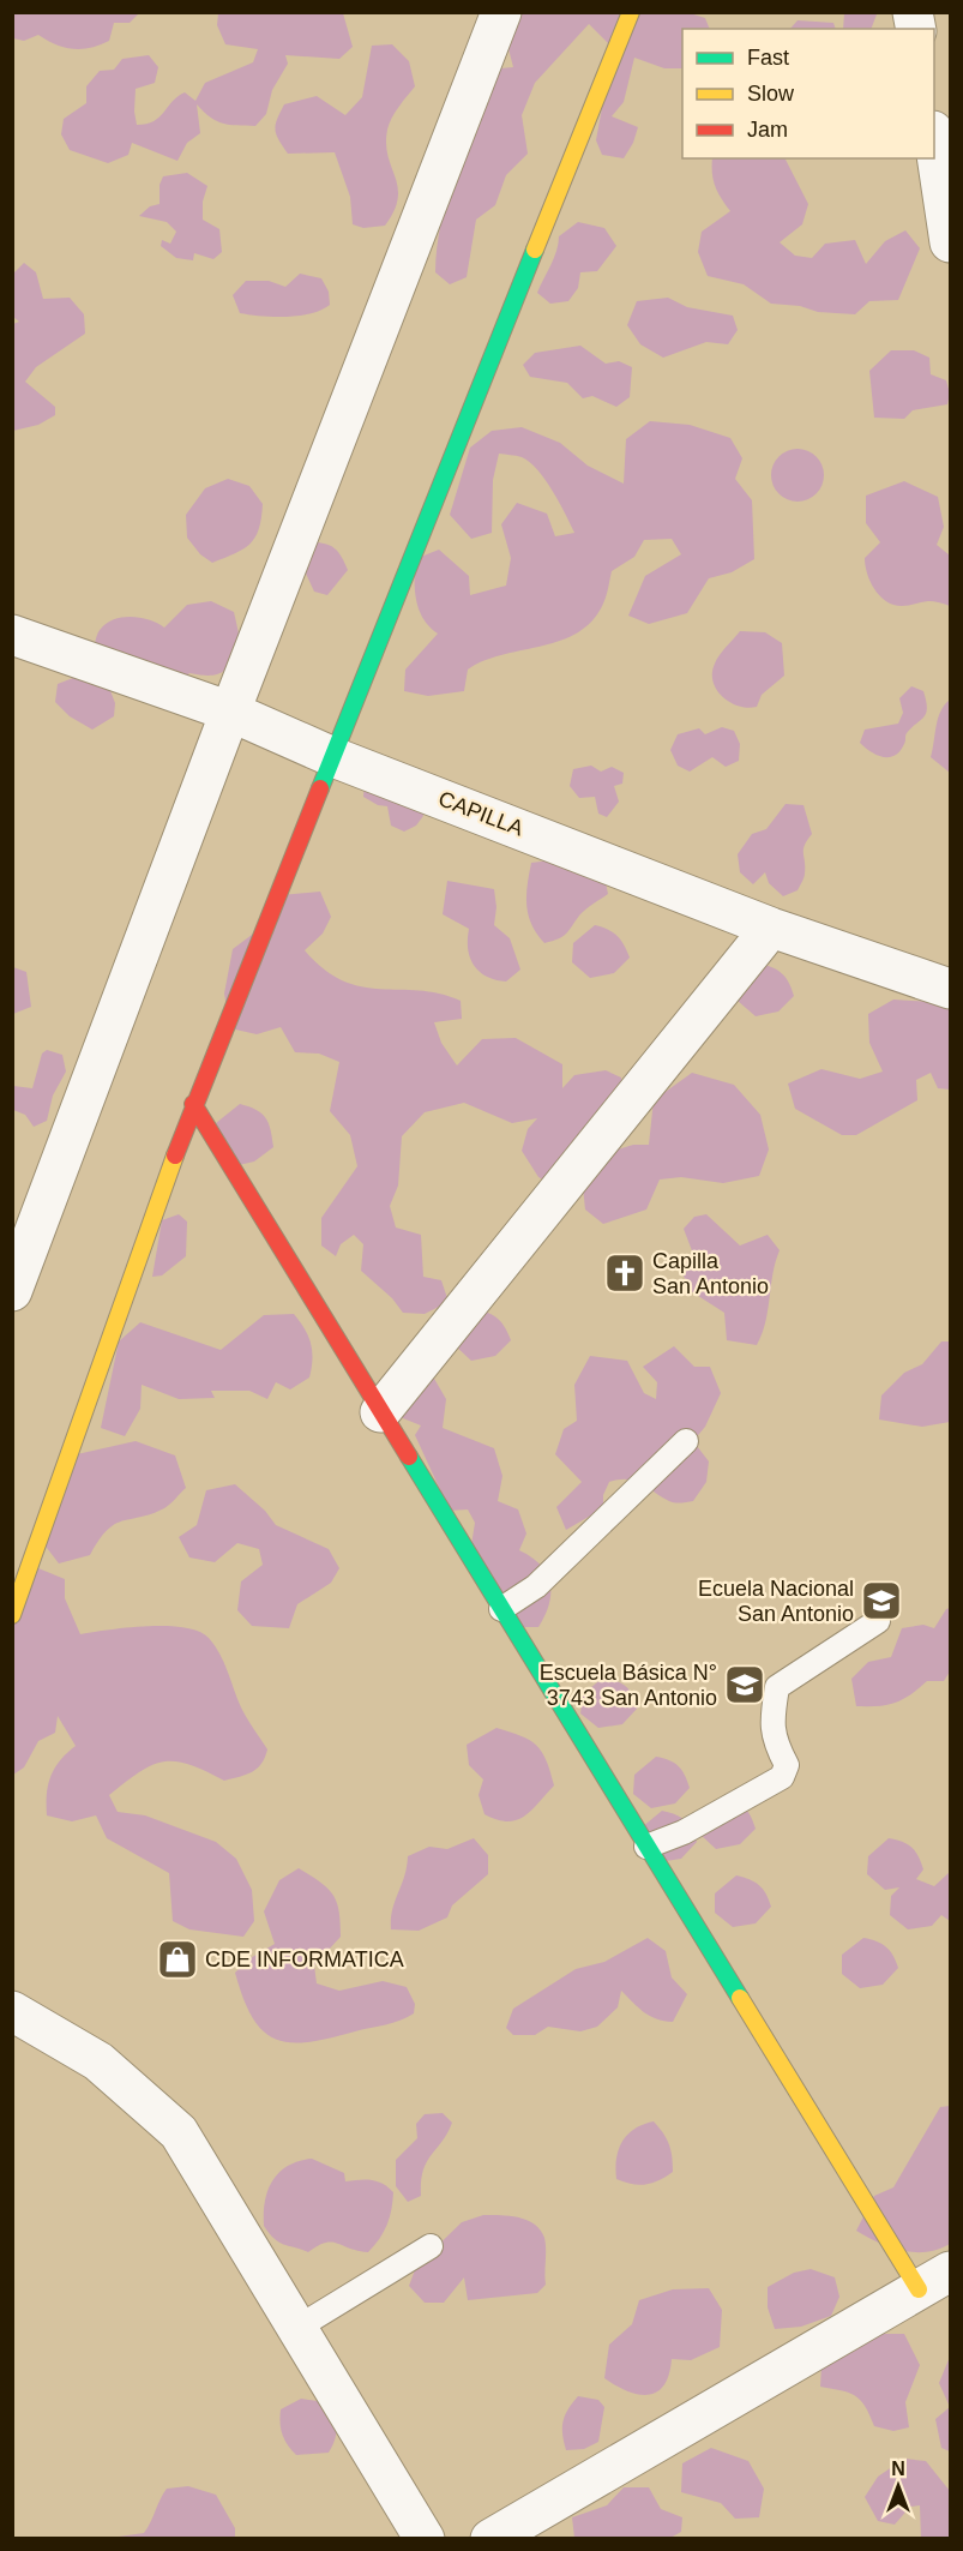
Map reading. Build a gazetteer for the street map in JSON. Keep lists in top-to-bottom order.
{
  "streets": {
    "street": ["CAPILLA"]
  },
  "places": {
    "church": ["Capilla San Antonio"],
    "school or university": ["Ecuela Nacional San Antonio", "Escuela Básica N° 3743 San Antonio"],
    "shop": ["CDE INFORMATICA"]
  },
  "legend": ["Fast", "Slow", "Jam"],
  "north": "top"
}
